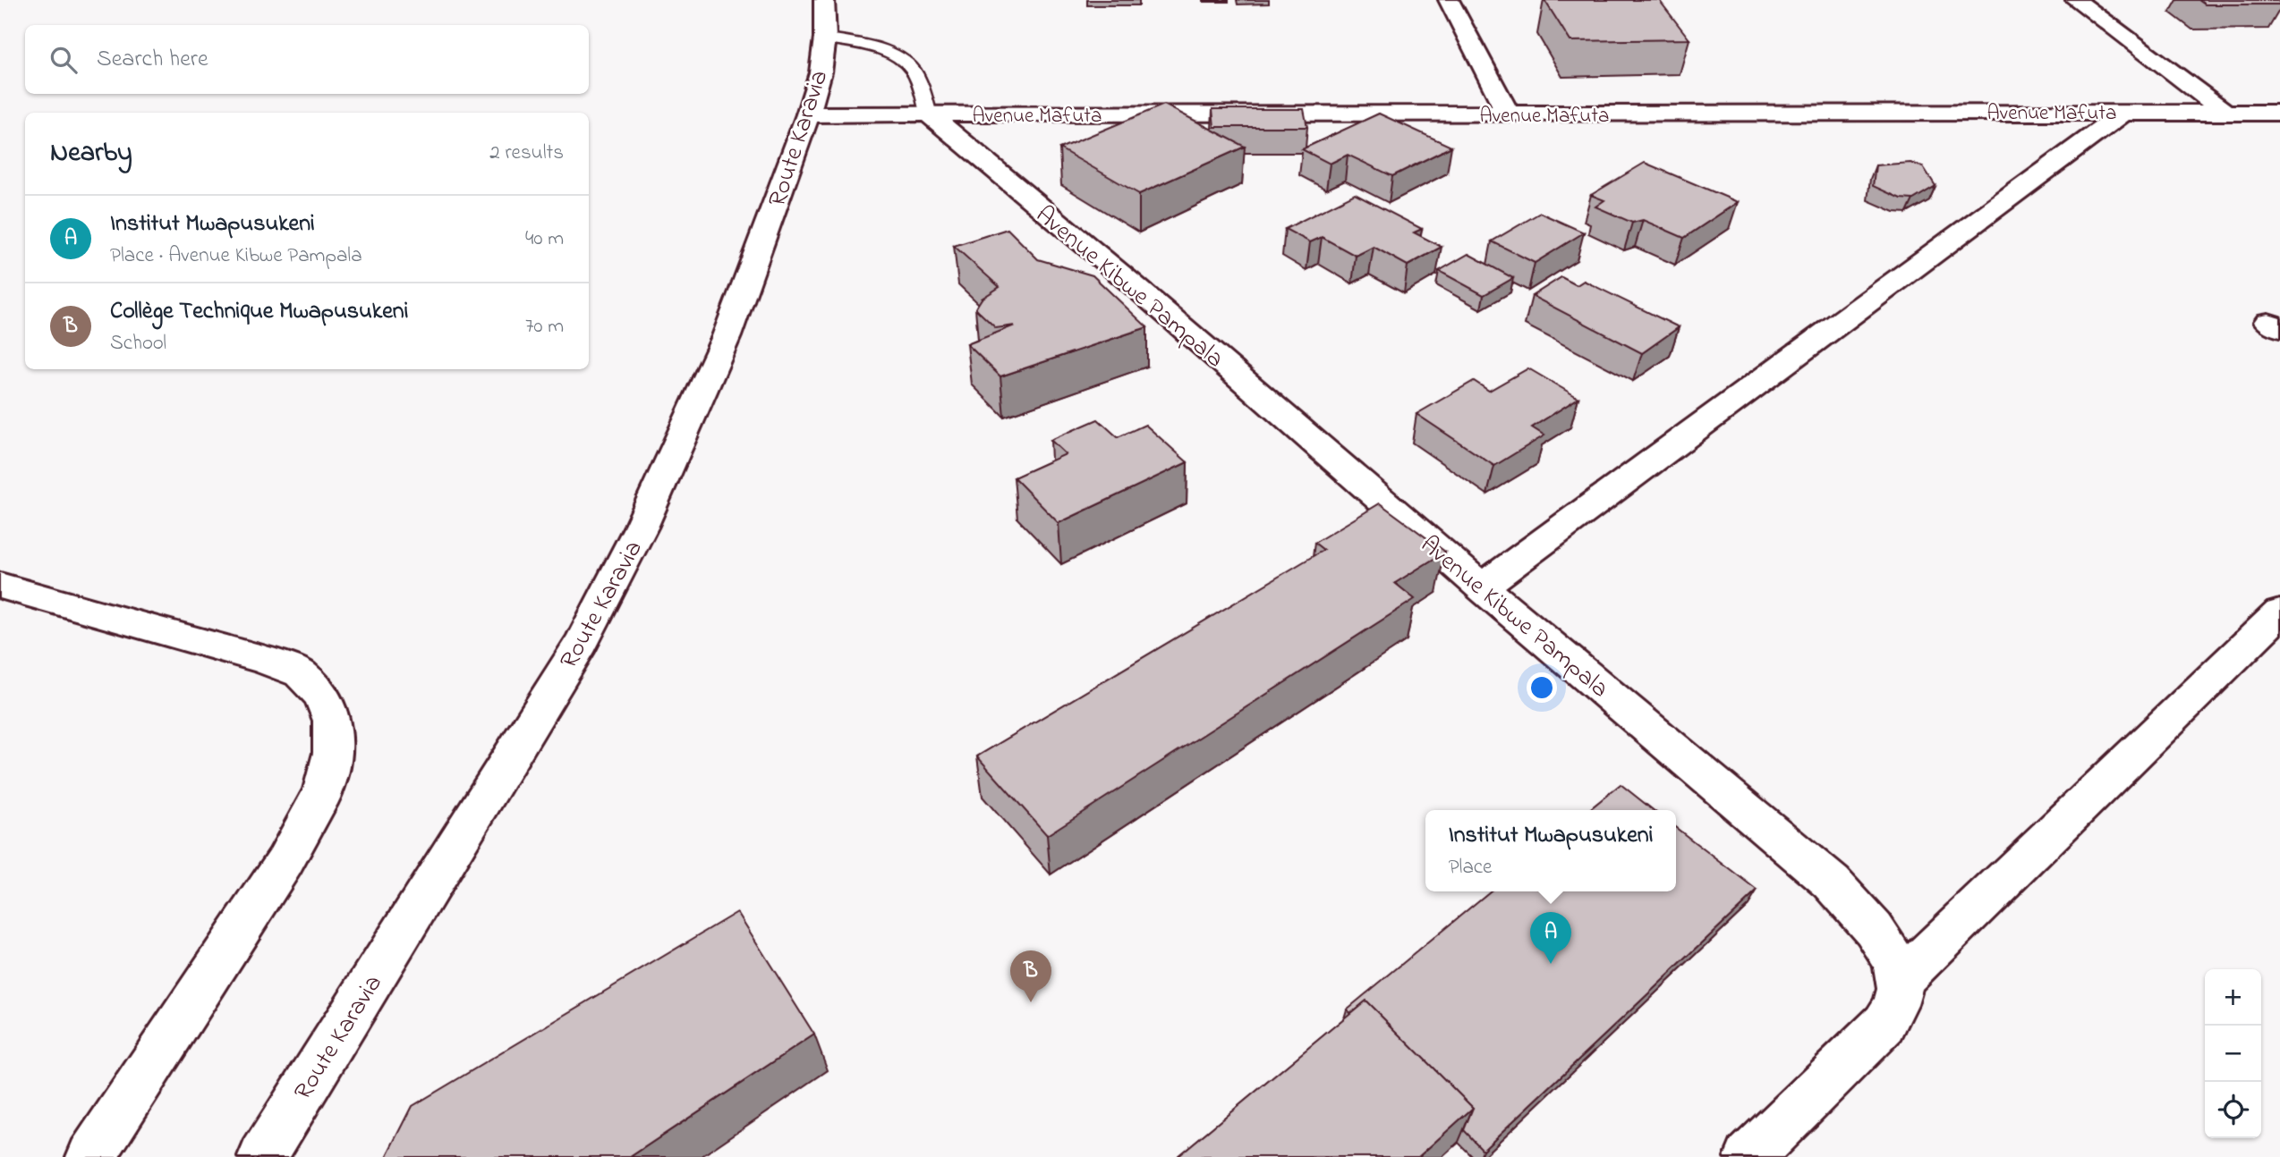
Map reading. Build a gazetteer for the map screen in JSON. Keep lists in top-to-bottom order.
{
  "streets": {
    "street": ["Avenue Mafuta", "Route Karavia", "Avenue Kibwe Pampala"]
  },
  "crossings": [
    ["Avenue Mafuta", "Route Karavia"],
    ["Avenue Mafuta", "Avenue Kibwe Pampala"]
  ],
  "page": {
    "search": "Search here",
    "heading": ["Nearby", "2 results"],
    "list": [
      {
        "mark": "A",
        "name": "Institut Mwapusukeni",
        "note": "Place · Avenue Kibwe Pampala",
        "value": "40 m"
      },
      {
        "mark": "B",
        "name": "Collège Technique Mwapusukeni",
        "note": "School",
        "value": "70 m"
      }
    ],
    "popup": ["Institut Mwapusukeni", "Place"],
    "pins": ["A", "B"],
    "map_buttons": ["+", "−"]
  }
}
